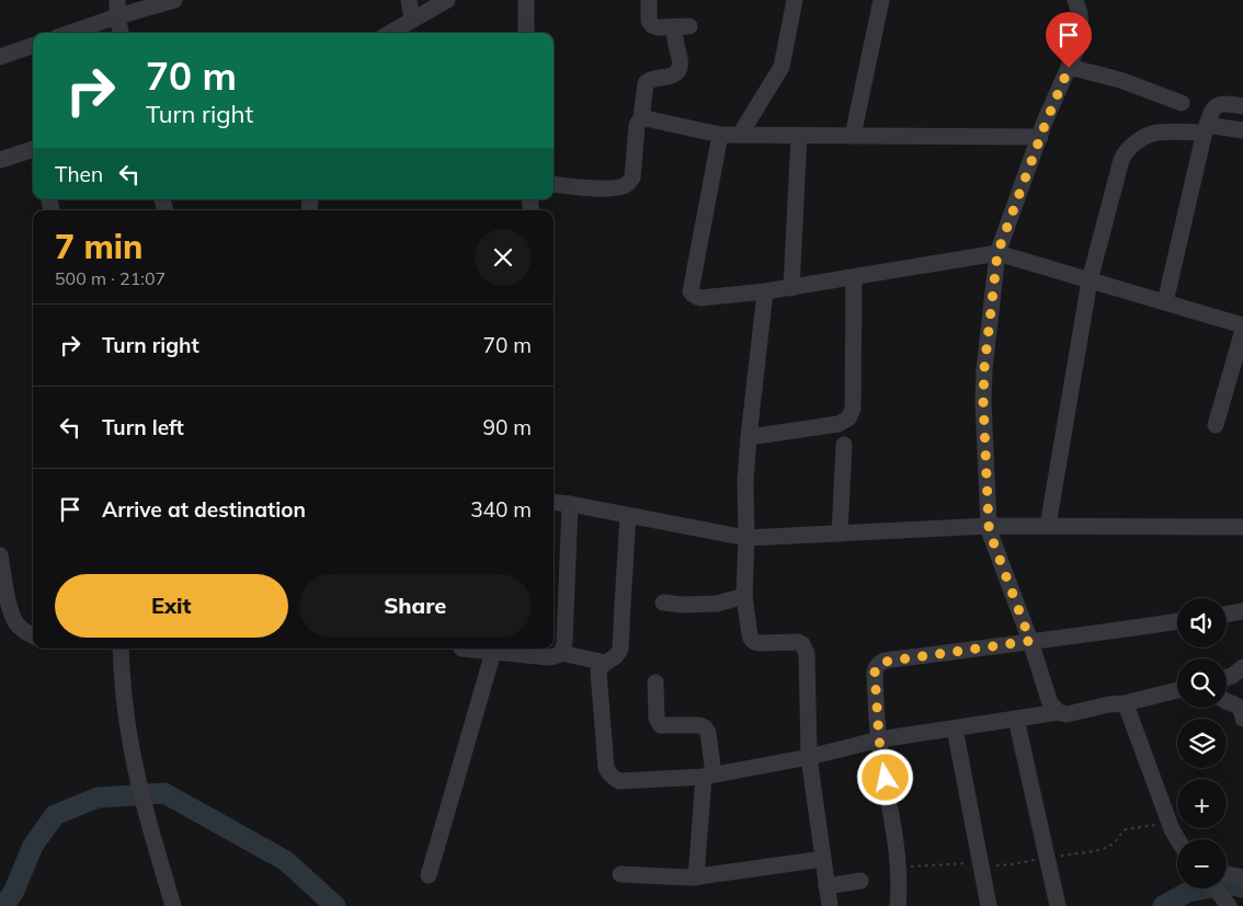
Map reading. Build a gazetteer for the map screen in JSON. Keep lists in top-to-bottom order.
{
  "page": {
    "turn": ["70 m", "Turn right"],
    "then": "Then",
    "heading": ["7 min", "500 m · 21:07"],
    "list": [
      {
        "name": "Turn right",
        "value": "70 m"
      },
      {
        "name": "Turn left",
        "value": "90 m"
      },
      {
        "name": "Arrive at destination",
        "value": "340 m"
      }
    ],
    "buttons": ["Exit", "Share"],
    "map_buttons": ["+", "−"]
  }
}
